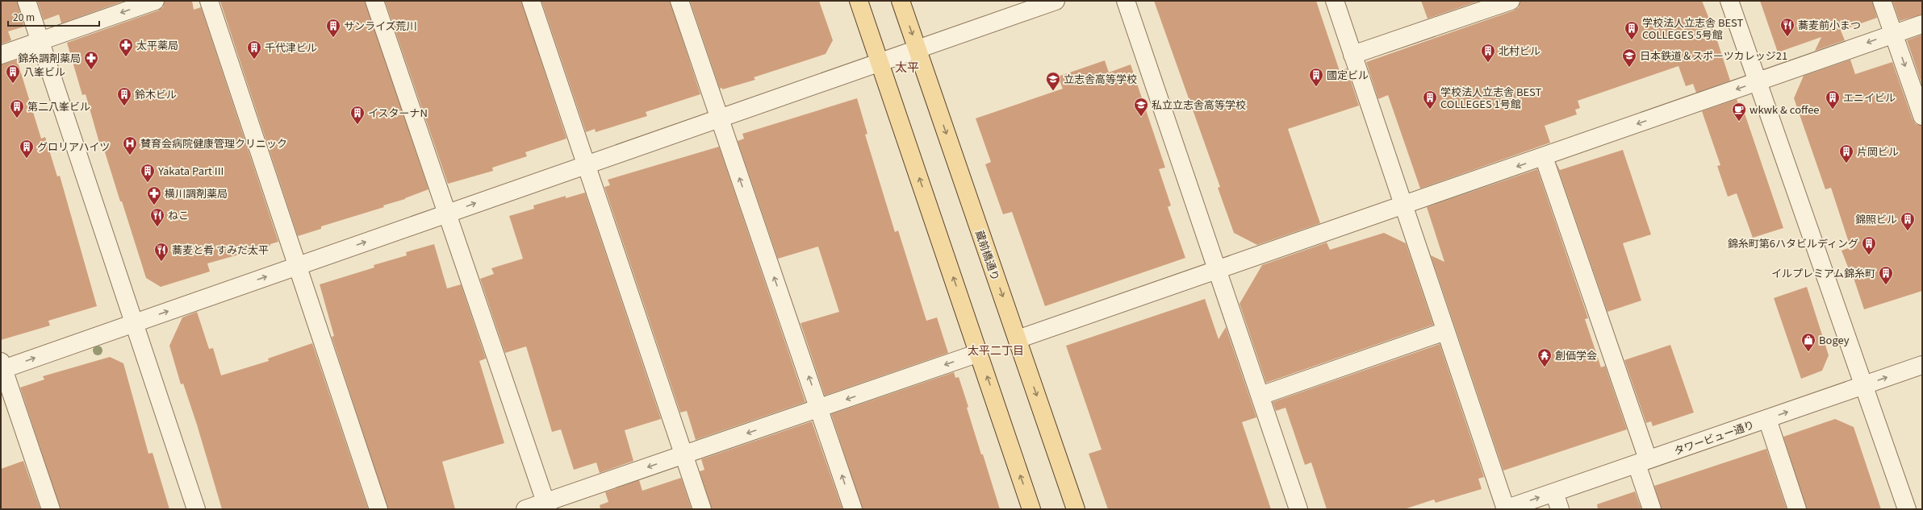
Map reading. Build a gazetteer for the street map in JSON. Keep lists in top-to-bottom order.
{
  "streets": {
    "main road": ["蔵前橋通り"],
    "street": ["タワービュー通り"]
  },
  "one_way": ["タワービュー通り"],
  "districts": ["太平", "太平二丁目"],
  "places": {
    "restaurant": ["蕎麦前小まつ", "ねこ", "蕎麦と肴 すみだ太平"],
    "building": [
      "サンライズ荒川",
      "学校法人立志舎 BEST COLLEGES 5号館",
      "千代津ビル",
      "北村ビル",
      "八峯ビル",
      "國定ビル",
      "鈴木ビル",
      "学校法人立志舎 BEST COLLEGES 1号館",
      "エニイビル",
      "第二八峯ビル",
      "イスターナN",
      "グロリアハイツ",
      "片岡ビル",
      "Yakata Part III",
      "錦照ビル",
      "錦糸町第6ハタビルディング",
      "イルプレミアム錦糸町"
    ],
    "pharmacy": ["太平薬局", "錦糸調剤薬局", "横川調剤薬局"],
    "school or university": ["日本鉄道＆スポーツカレッジ21", "立志舎高等学校", "私立立志舎高等学校"],
    "cafe": ["wkwk & coffee"],
    "hospital": ["賛育会病院健康管理クリニック"],
    "shop": ["Bogey"],
    "temple": ["創価学会"]
  },
  "scale_bar": "20 m"
}
